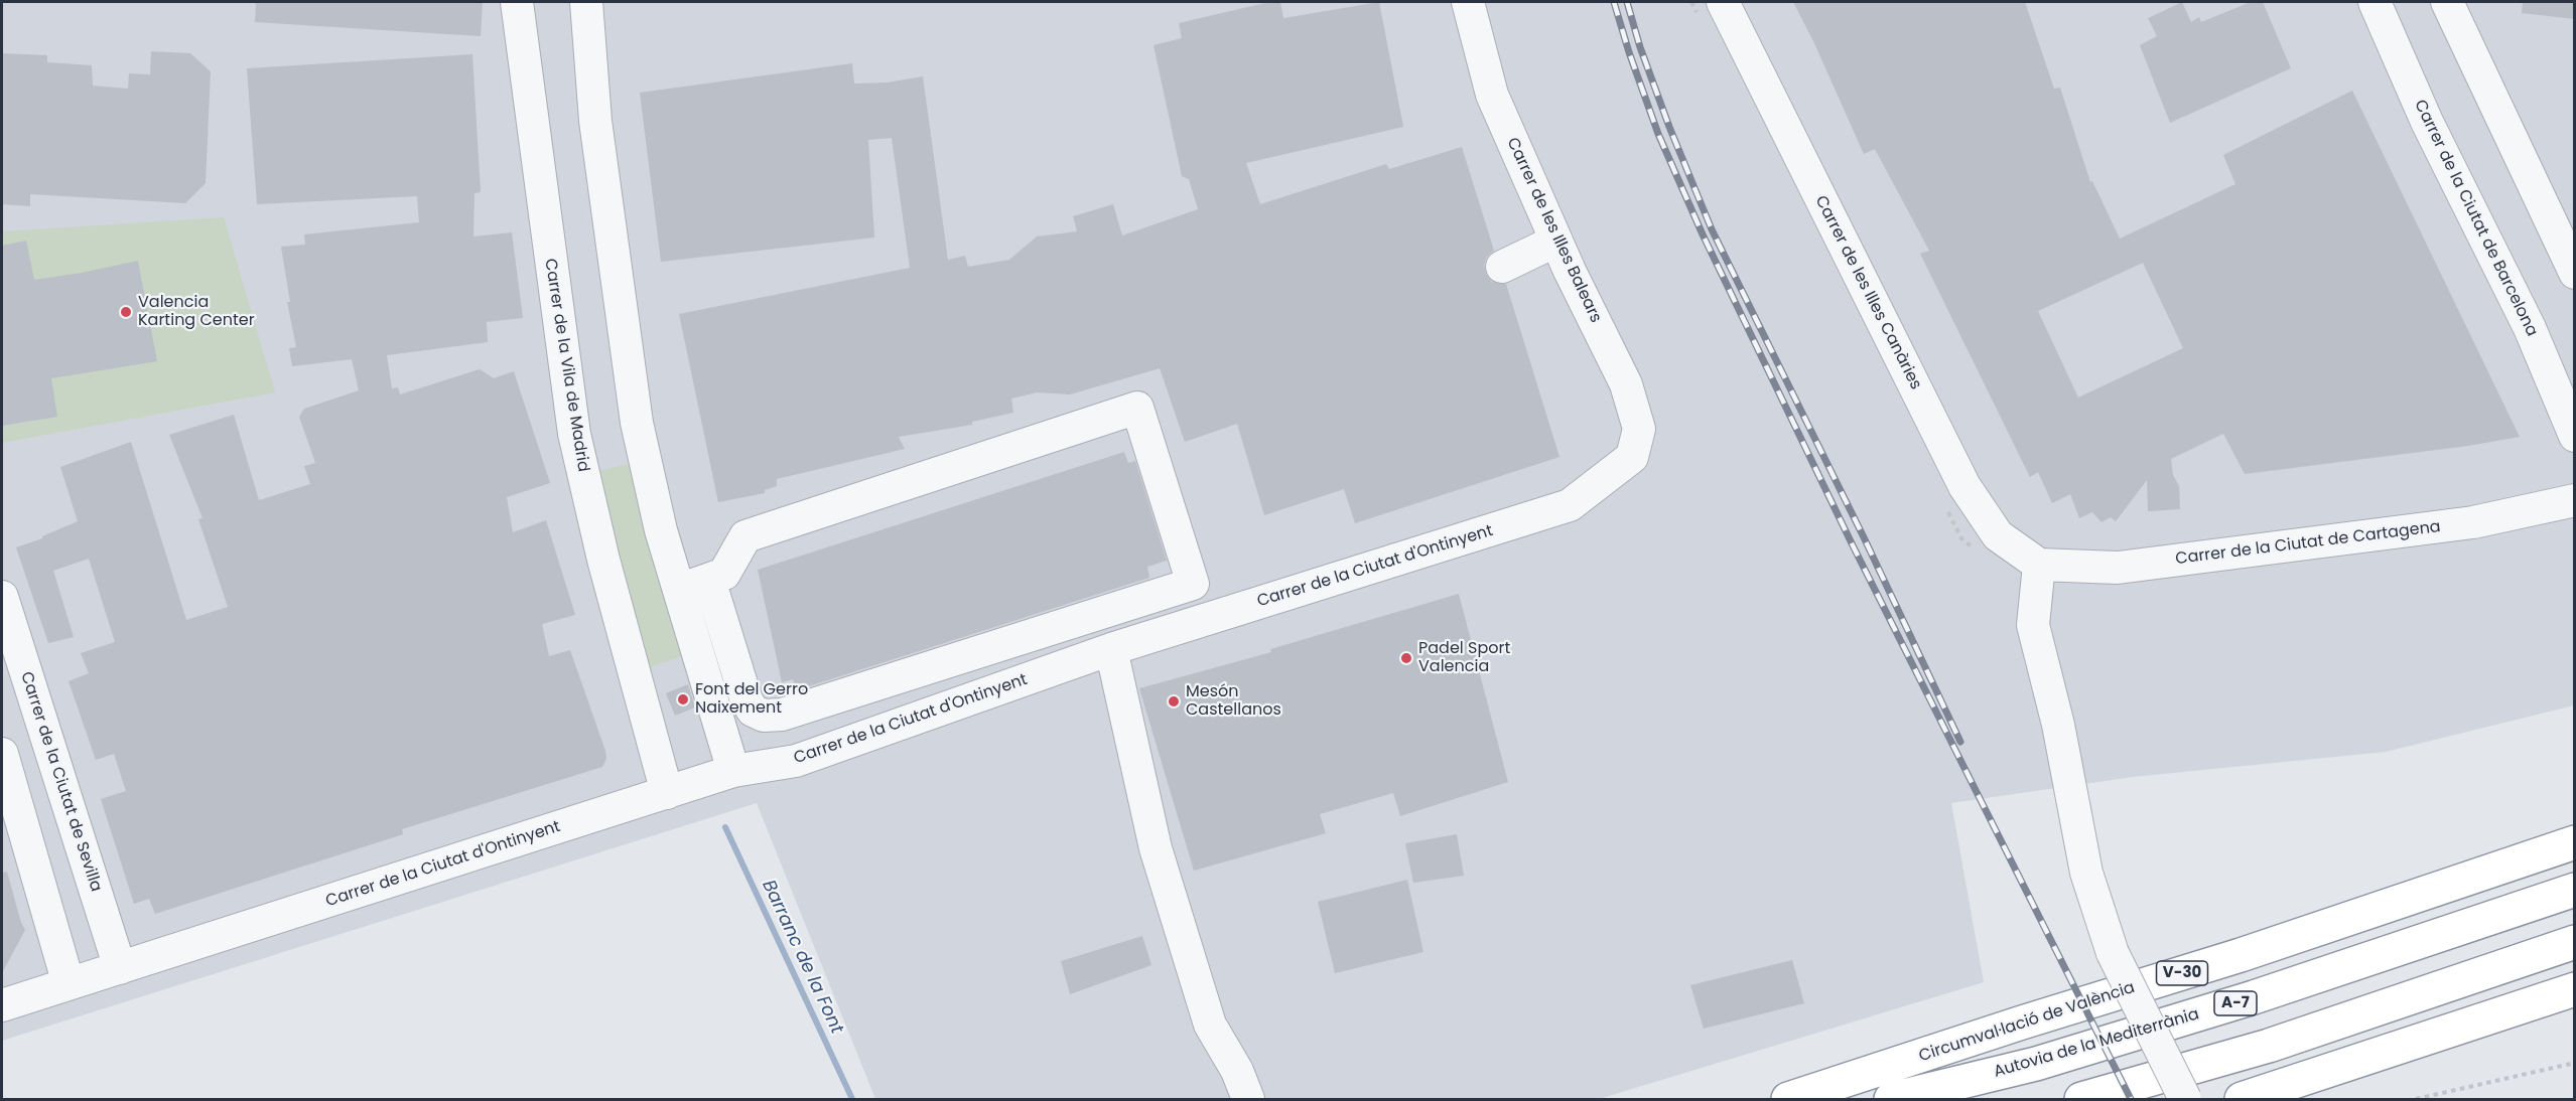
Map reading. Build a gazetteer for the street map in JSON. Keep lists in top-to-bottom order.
{
  "streets": {
    "highway": [
      "V-30",
      "A-7",
      "Circumval·lació de València",
      "Autovia de la Mediterrània"
    ],
    "street": [
      "Carrer de la Ciutat de Barcelona",
      "Carrer de les Illes Balears",
      "Carrer de les Illes Canàries",
      "Carrer de la Vila de Madrid",
      "Carrer de la Ciutat de Cartagena",
      "Carrer de la Ciutat d'Ontinyent",
      "Carrer de la Ciutat de Sevilla"
    ]
  },
  "crossings": [
    ["Carrer de les Illes Balears", "Carrer de la Ciutat d'Ontinyent"],
    ["Carrer de les Illes Canàries", "Carrer de la Ciutat de Cartagena"],
    ["Carrer de la Vila de Madrid", "Carrer de la Ciutat d'Ontinyent"],
    ["Carrer de la Ciutat d'Ontinyent", "Carrer de la Ciutat de Sevilla"]
  ],
  "water": ["Barranc de la Font"],
  "places": [
    "Valencia Karting Center",
    "Padel Sport Valencia",
    "Font del Gerro Naixement",
    "Mesón Castellanos"
  ]
}
